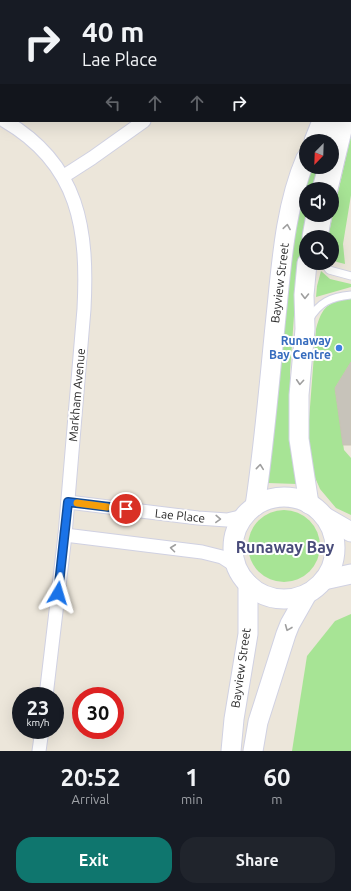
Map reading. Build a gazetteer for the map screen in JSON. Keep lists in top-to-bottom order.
{
  "streets": {
    "main road": ["Bayview Street"],
    "street": ["Markham Avenue", "Lae Place"]
  },
  "crossings": [
    ["Bayview Street", "Lae Place"],
    ["Markham Avenue", "Lae Place"]
  ],
  "districts": ["Runaway Bay"],
  "places": ["Runaway Bay Centre"],
  "north": "bottom left",
  "page": {
    "turn": ["40 m", "Lae Place"],
    "speed": "23 km/h",
    "limit": "30",
    "eta": [
      "20:52",
      "Arrival",
      "1",
      "min",
      "60",
      "m"
    ],
    "buttons": ["Exit", "Share"]
  }
}
